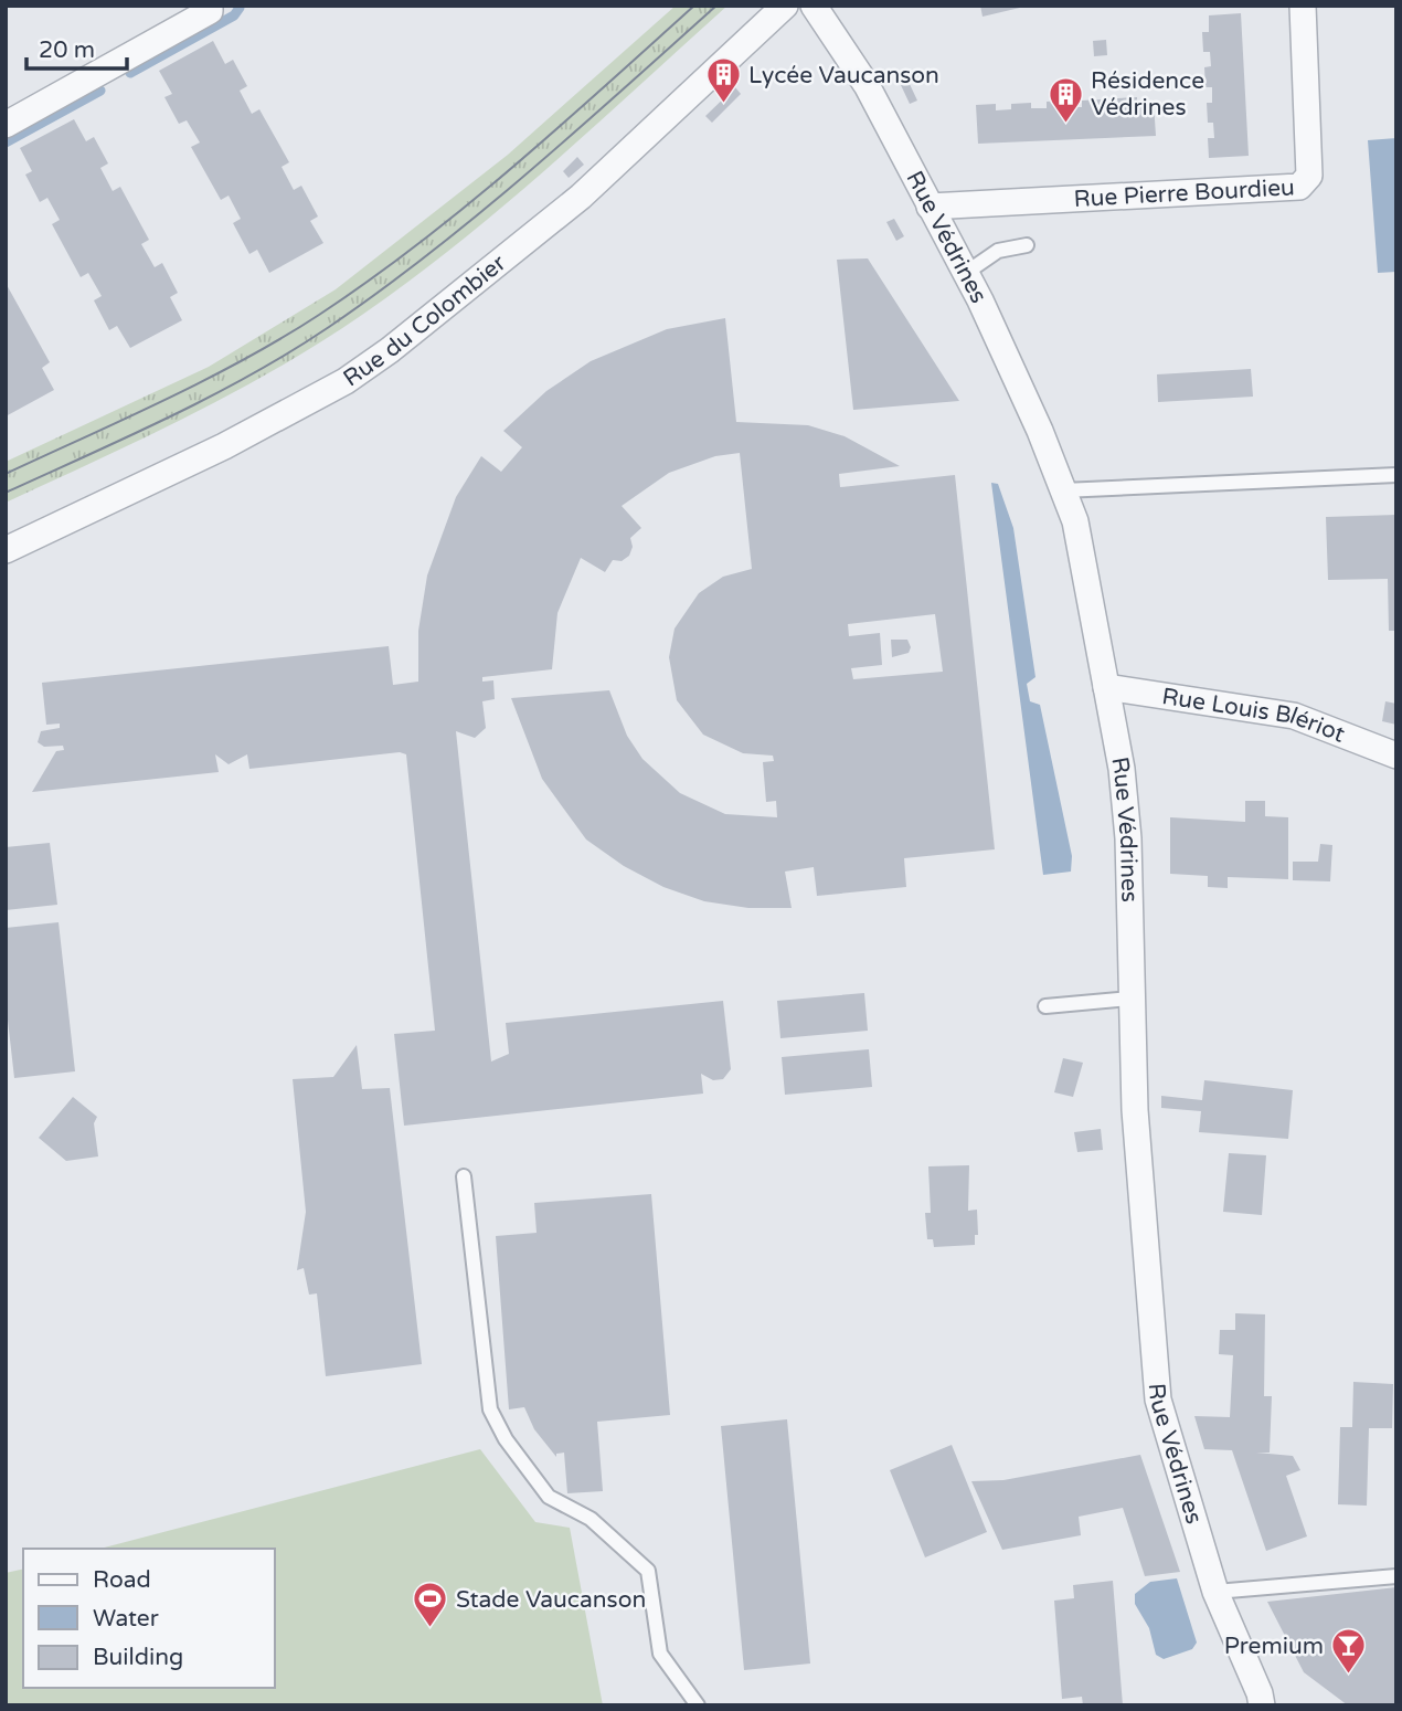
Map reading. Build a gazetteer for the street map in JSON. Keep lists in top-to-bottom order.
{
  "streets": {
    "street": [
      "Rue Pierre Bourdieu",
      "Rue Védrines",
      "Rue du Colombier",
      "Rue Louis Blériot"
    ]
  },
  "crossings": [
    ["Rue Pierre Bourdieu", "Rue Védrines"],
    ["Rue Védrines", "Rue Louis Blériot"]
  ],
  "places": {
    "building": ["Lycée Vaucanson", "Résidence Védrines"],
    "sports": ["Stade Vaucanson"],
    "bar": ["Premium"]
  },
  "legend": ["Road", "Water", "Building"],
  "scale_bar": "20 m"
}
